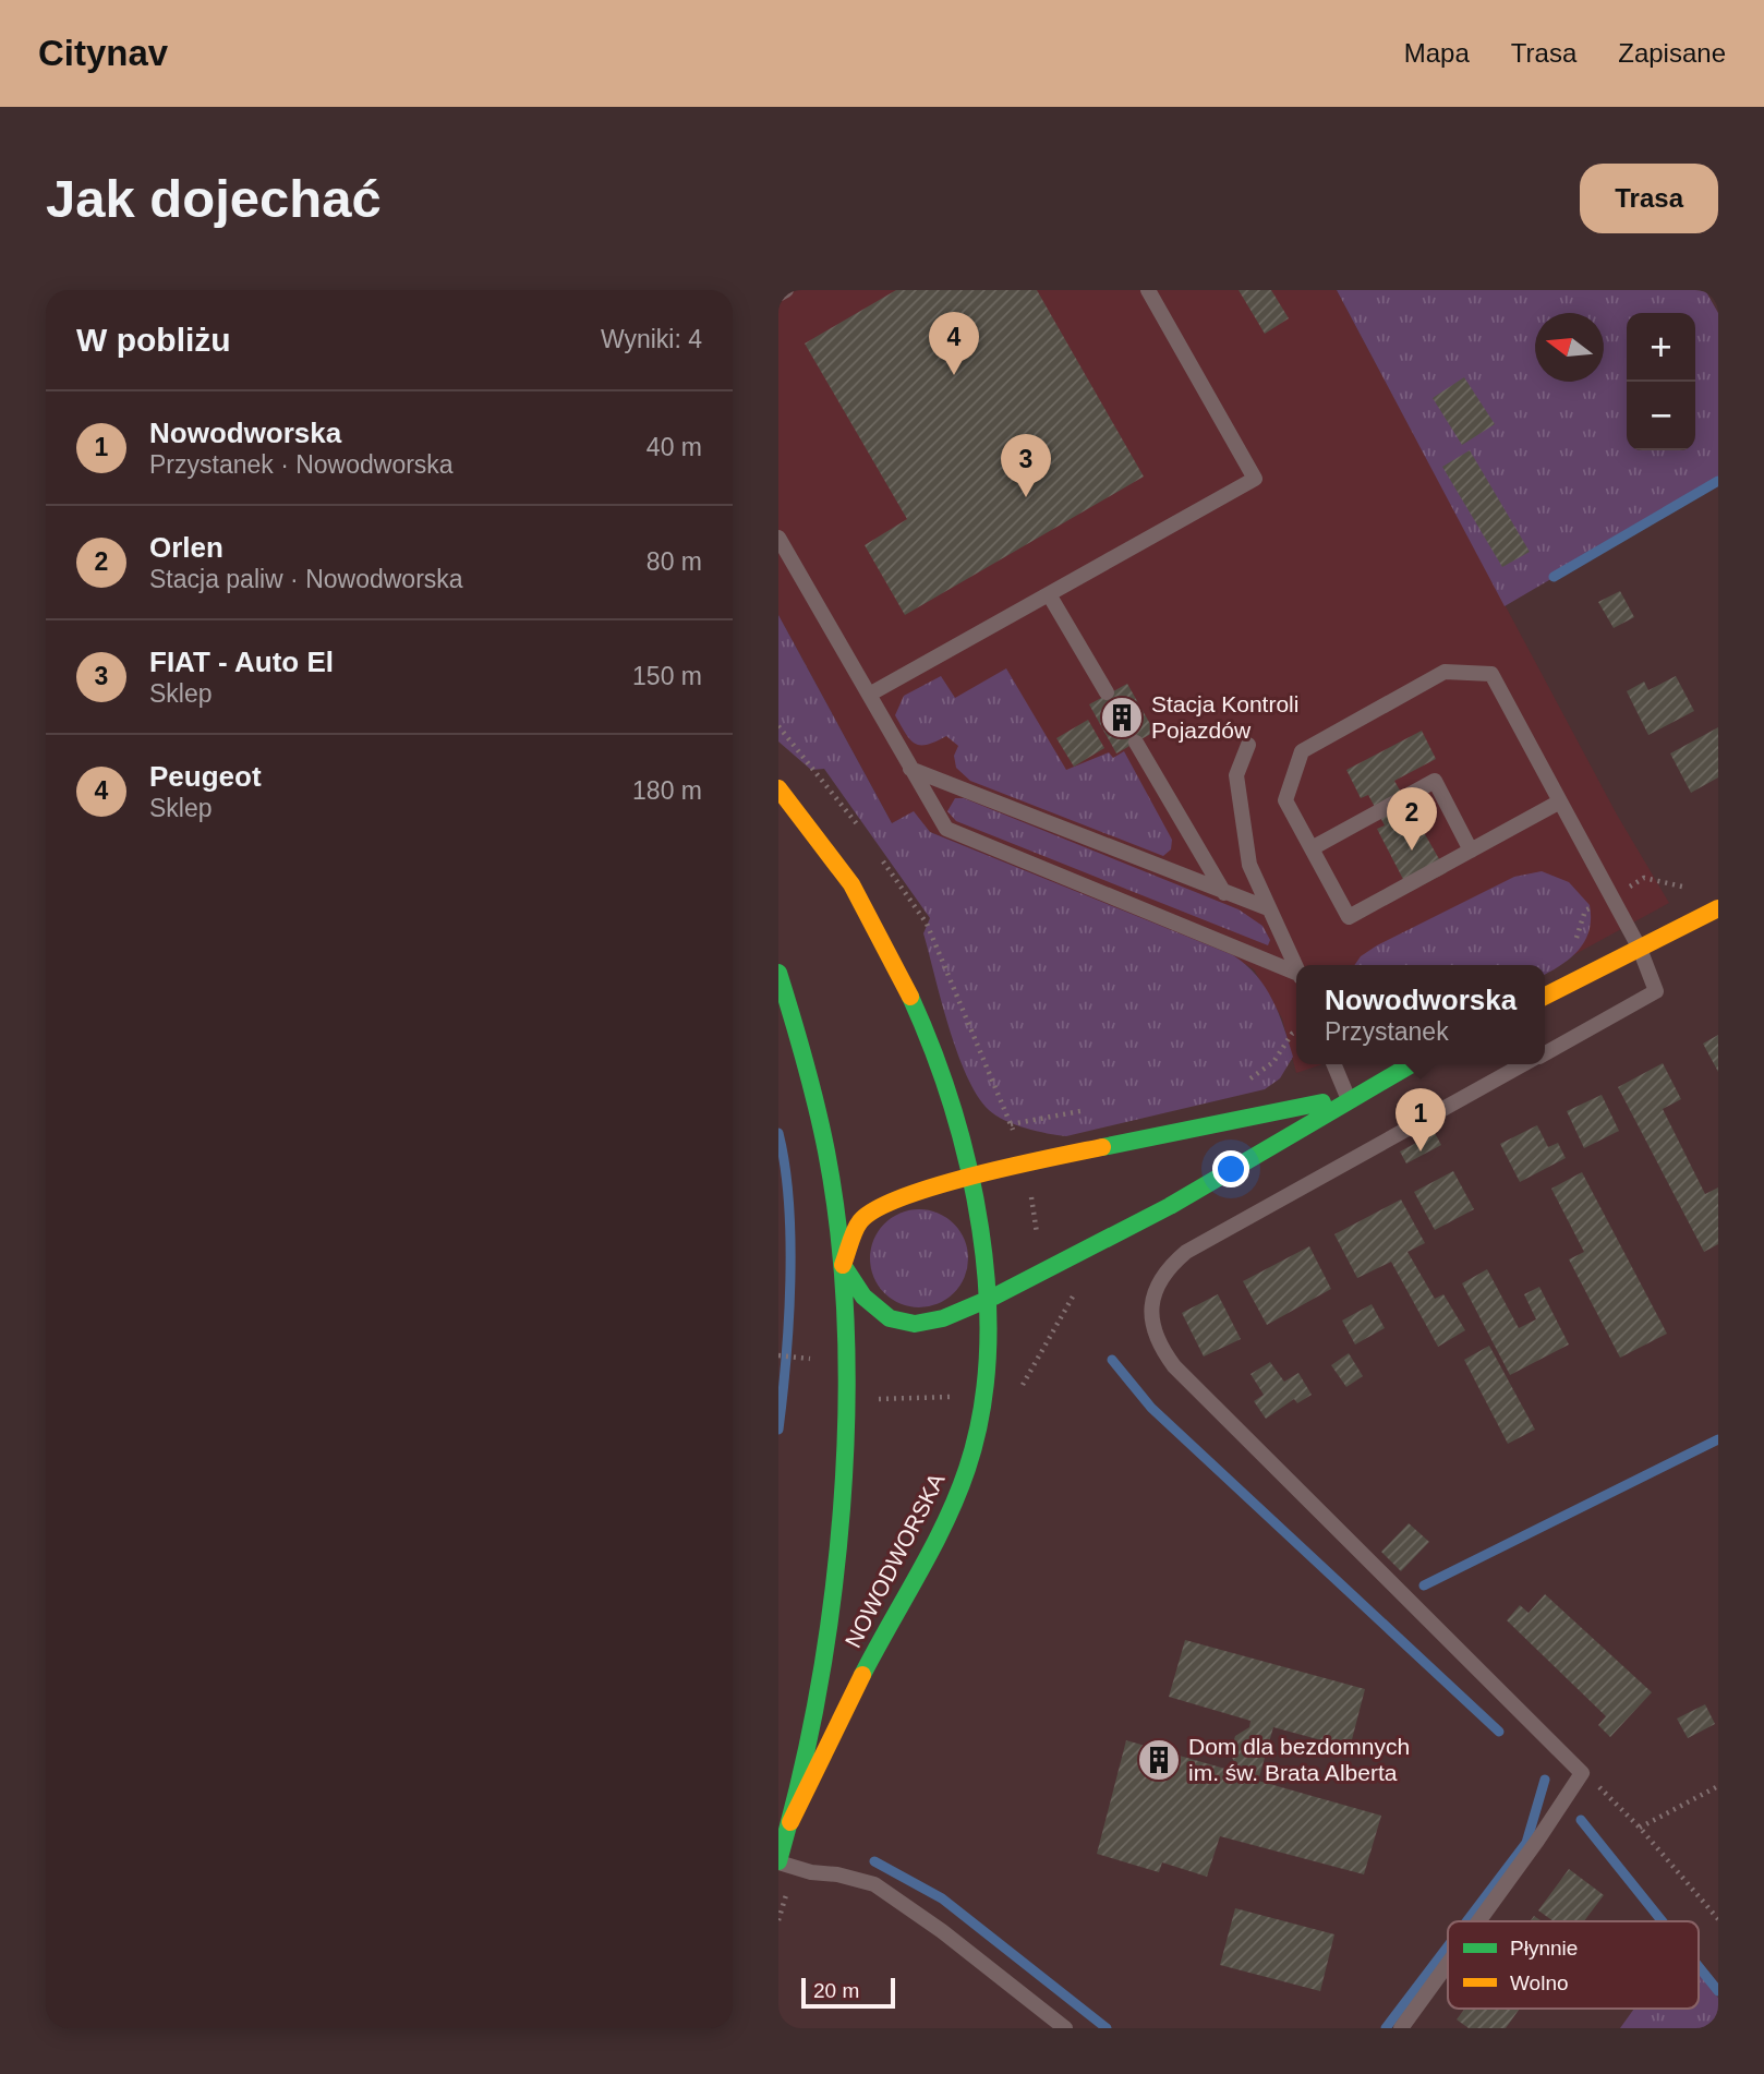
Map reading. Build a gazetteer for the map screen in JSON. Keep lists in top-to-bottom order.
{
  "streets": {
    "main road": ["NOWODWORSKA"]
  },
  "places": {
    "building": ["Stacja Kontroli Pojazdów", "Dom dla bezdomnych im. św. Brata Alberta"]
  },
  "legend": ["Płynnie", "Wolno"],
  "scale_bar": "20 m",
  "north": "left",
  "page": {
    "header": "Citynav",
    "nav": ["Mapa", "Trasa", "Zapisane"],
    "buttons": "Trasa",
    "title": "Jak dojechać",
    "heading": ["W pobliżu", "Wyniki: 4"],
    "pins": [
      "4",
      "3",
      "2",
      "1"
    ],
    "map_buttons": ["+", "−"],
    "list": [
      {
        "mark": "1",
        "name": "Nowodworska",
        "note": "Przystanek · Nowodworska",
        "value": "40 m"
      },
      {
        "mark": "2",
        "name": "Orlen",
        "note": "Stacja paliw · Nowodworska",
        "value": "80 m"
      },
      {
        "mark": "3",
        "name": "FIAT - Auto El",
        "note": "Sklep",
        "value": "150 m"
      },
      {
        "mark": "4",
        "name": "Peugeot",
        "note": "Sklep",
        "value": "180 m"
      }
    ],
    "popup": ["Nowodworska", "Przystanek"],
    "scale": "20 m"
  }
}
